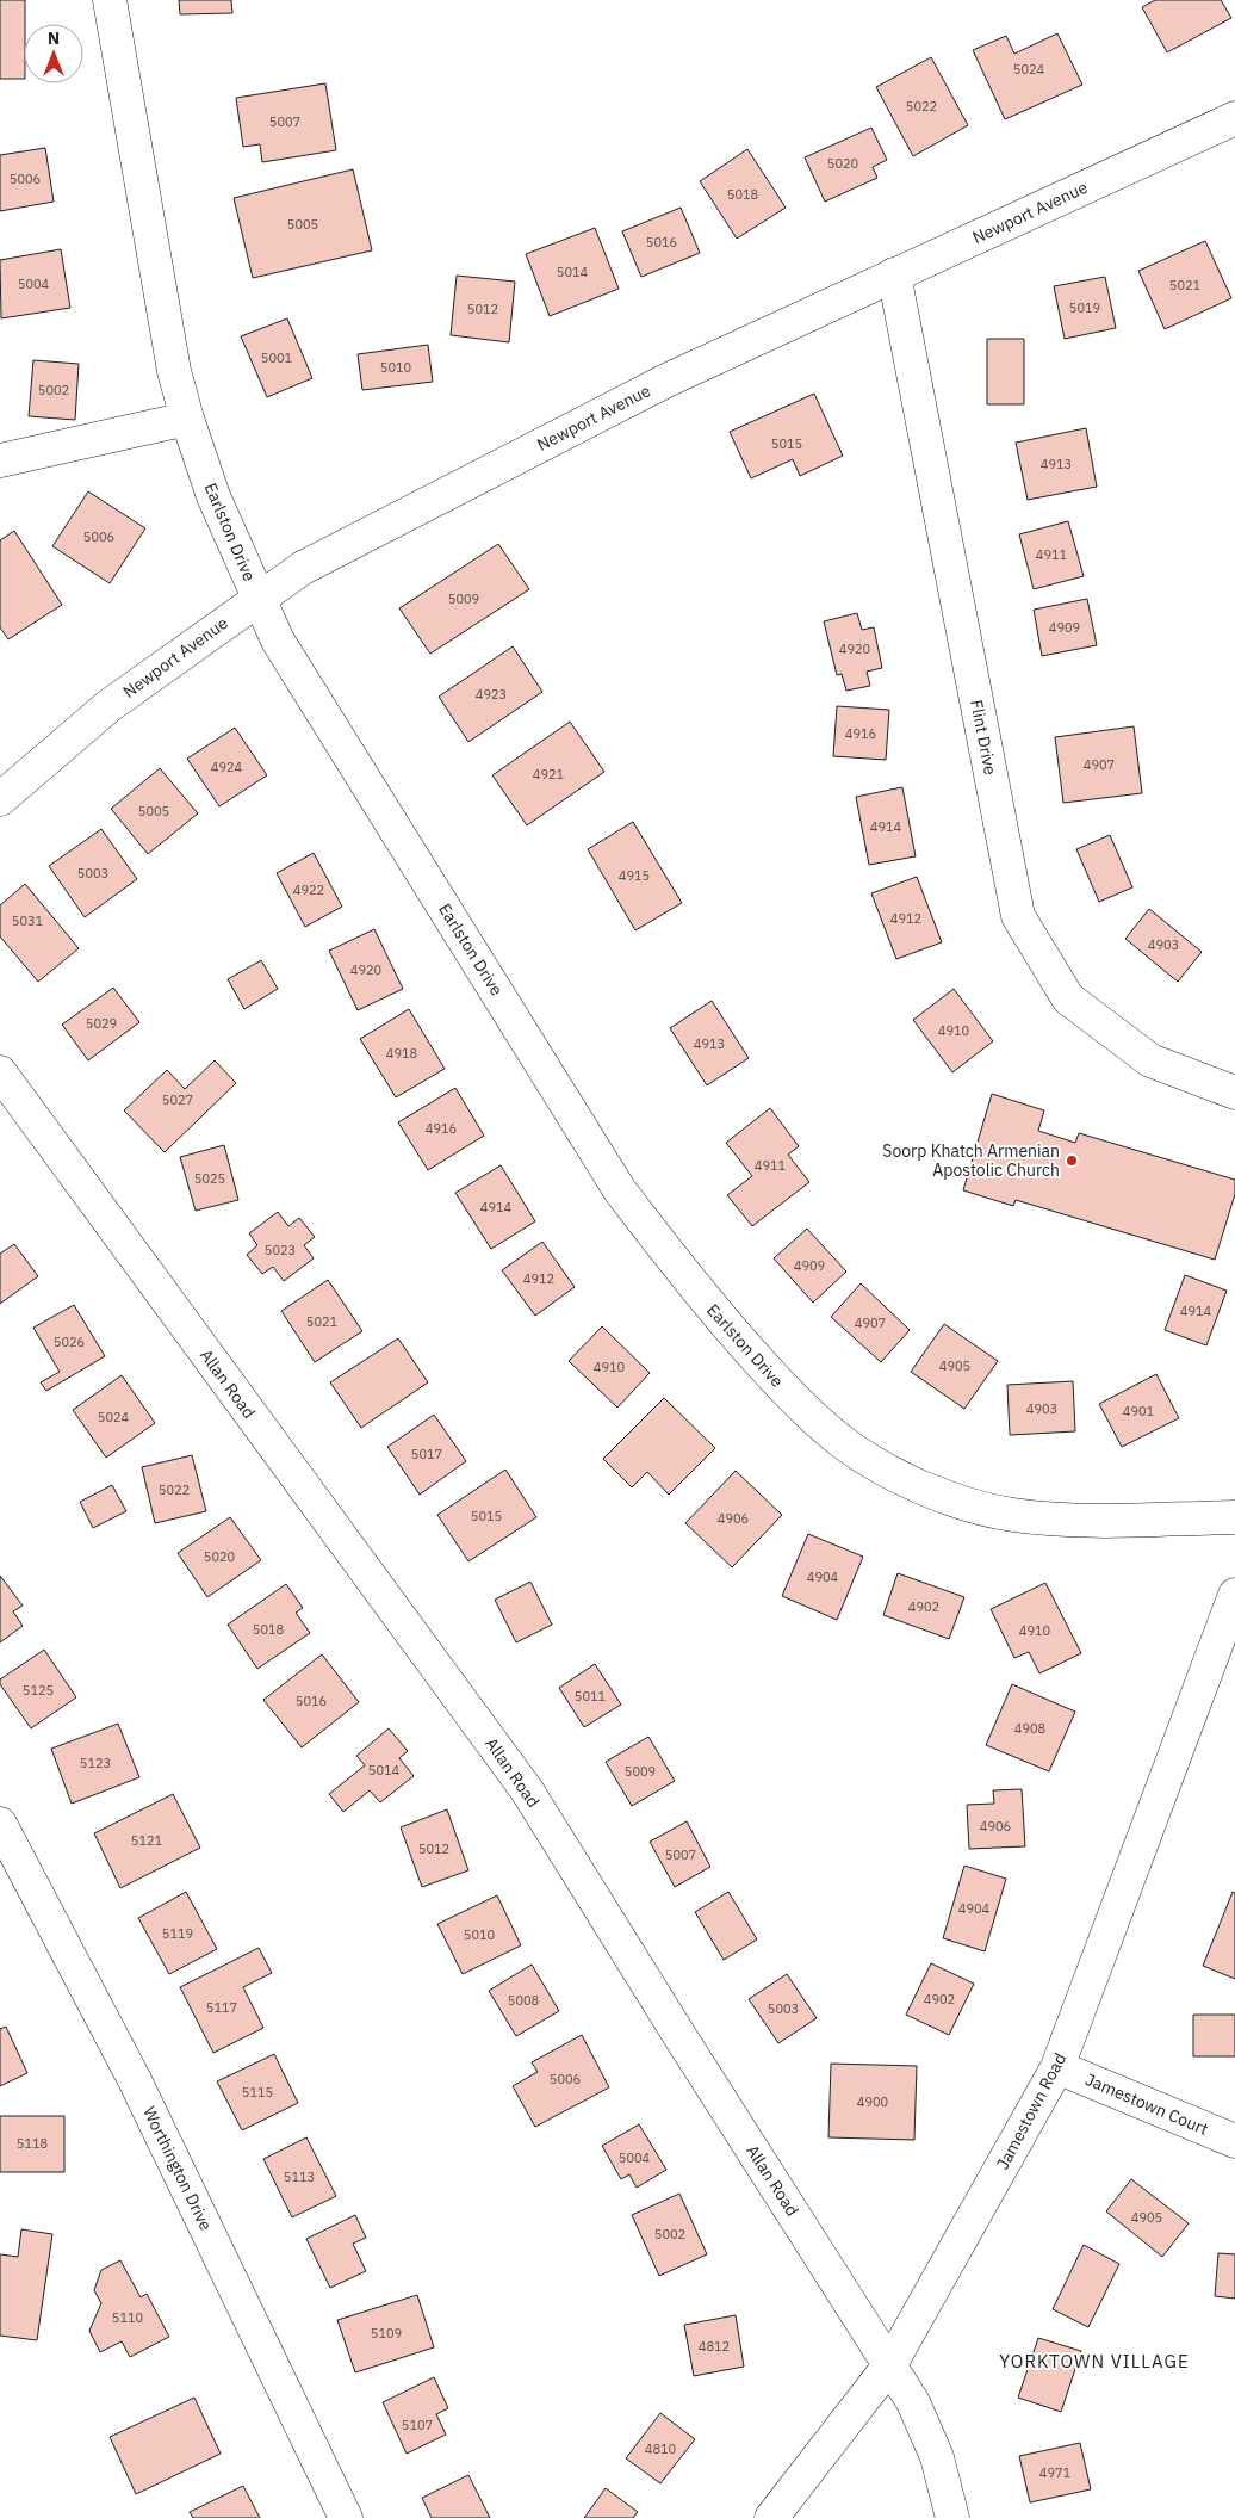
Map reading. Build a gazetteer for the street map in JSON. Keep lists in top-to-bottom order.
{
  "streets": {
    "street": [
      "Newport Avenue",
      "Earlston Drive",
      "Flint Drive",
      "Allan Road",
      "Jamestown Court",
      "Jamestown Road",
      "Worthington Drive"
    ]
  },
  "crossings": [
    ["Newport Avenue", "Earlston Drive"],
    ["Newport Avenue", "Flint Drive"],
    ["Allan Road", "Jamestown Road"],
    ["Jamestown Court", "Jamestown Road"]
  ],
  "districts": ["YORKTOWN VILLAGE"],
  "places": ["Soorp Khatch Armenian Apostolic Church"],
  "house_numbers": [
    "5024",
    "5022",
    "5007",
    "5020",
    "5006",
    "5018",
    "5005",
    "5016",
    "5014",
    "5004",
    "5021",
    "5019",
    "5012",
    "5001",
    "5010",
    "5002",
    "5015",
    "4913",
    "5006",
    "4911",
    "5009",
    "4909",
    "4920",
    "4923",
    "4916",
    "4907",
    "4924",
    "4921",
    "5005",
    "4914",
    "5003",
    "4915",
    "4922",
    "4912",
    "5031",
    "4903",
    "4920",
    "5029",
    "4910",
    "4913",
    "4918",
    "5027",
    "4916",
    "4911",
    "5025",
    "4914",
    "5023",
    "4909",
    "4912",
    "4914",
    "5021",
    "4907",
    "5026",
    "4905",
    "4910",
    "4903",
    "4901",
    "5024",
    "5017",
    "5022",
    "5015",
    "4906",
    "5020",
    "4904",
    "4902",
    "5018",
    "4910",
    "5125",
    "5011",
    "5016",
    "4908",
    "5123",
    "5014",
    "5009",
    "4906",
    "5121",
    "5012",
    "5007",
    "4904",
    "5119",
    "5010",
    "4902",
    "5008",
    "5117",
    "5003",
    "5006",
    "5115",
    "4900",
    "5118",
    "5004",
    "5113",
    "4905",
    "5002",
    "5110",
    "5109",
    "4812",
    "5107",
    "4810",
    "4971"
  ],
  "north": "top"
}
